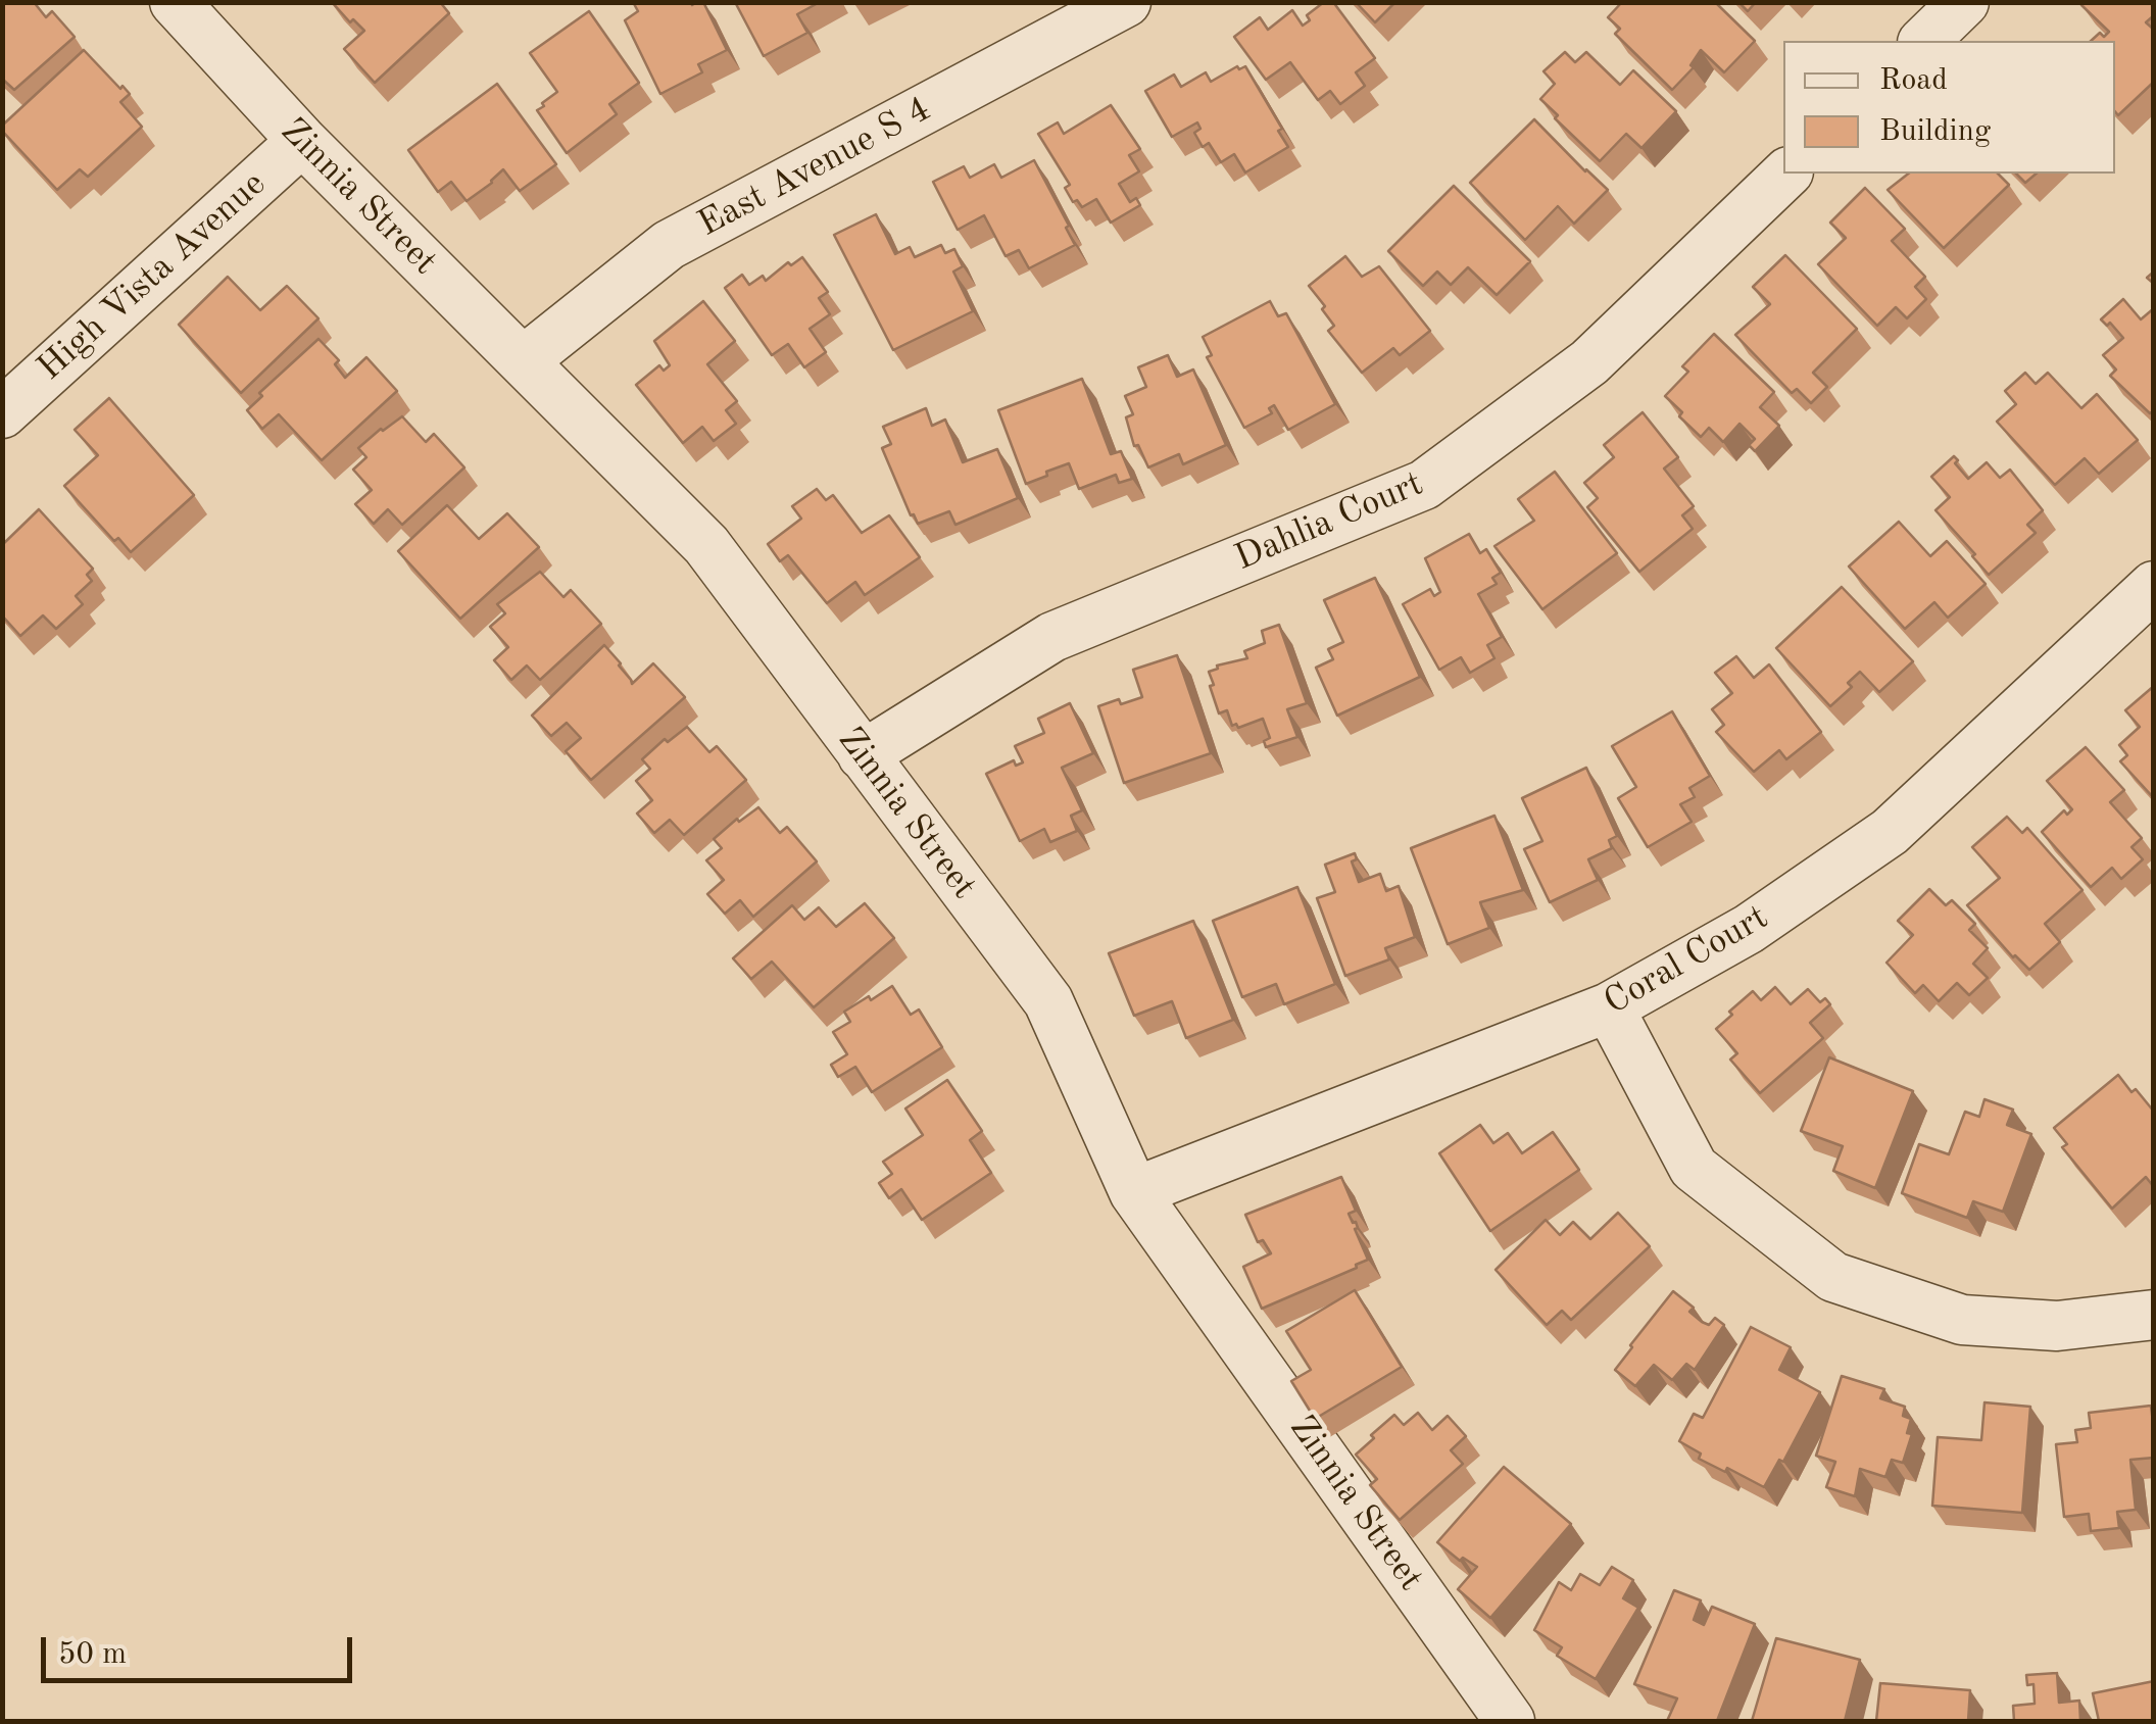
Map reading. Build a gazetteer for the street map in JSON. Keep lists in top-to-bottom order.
{
  "streets": {
    "street": [
      "East Avenue S 4",
      "Zinnia Street",
      "High Vista Avenue",
      "Dahlia Court",
      "Coral Court"
    ]
  },
  "crossings": [
    ["East Avenue S 4", "Zinnia Street"],
    ["Zinnia Street", "High Vista Avenue"],
    ["Zinnia Street", "Dahlia Court"],
    ["Zinnia Street", "Coral Court"]
  ],
  "legend": ["Road", "Building"],
  "scale_bar": "50 m"
}
